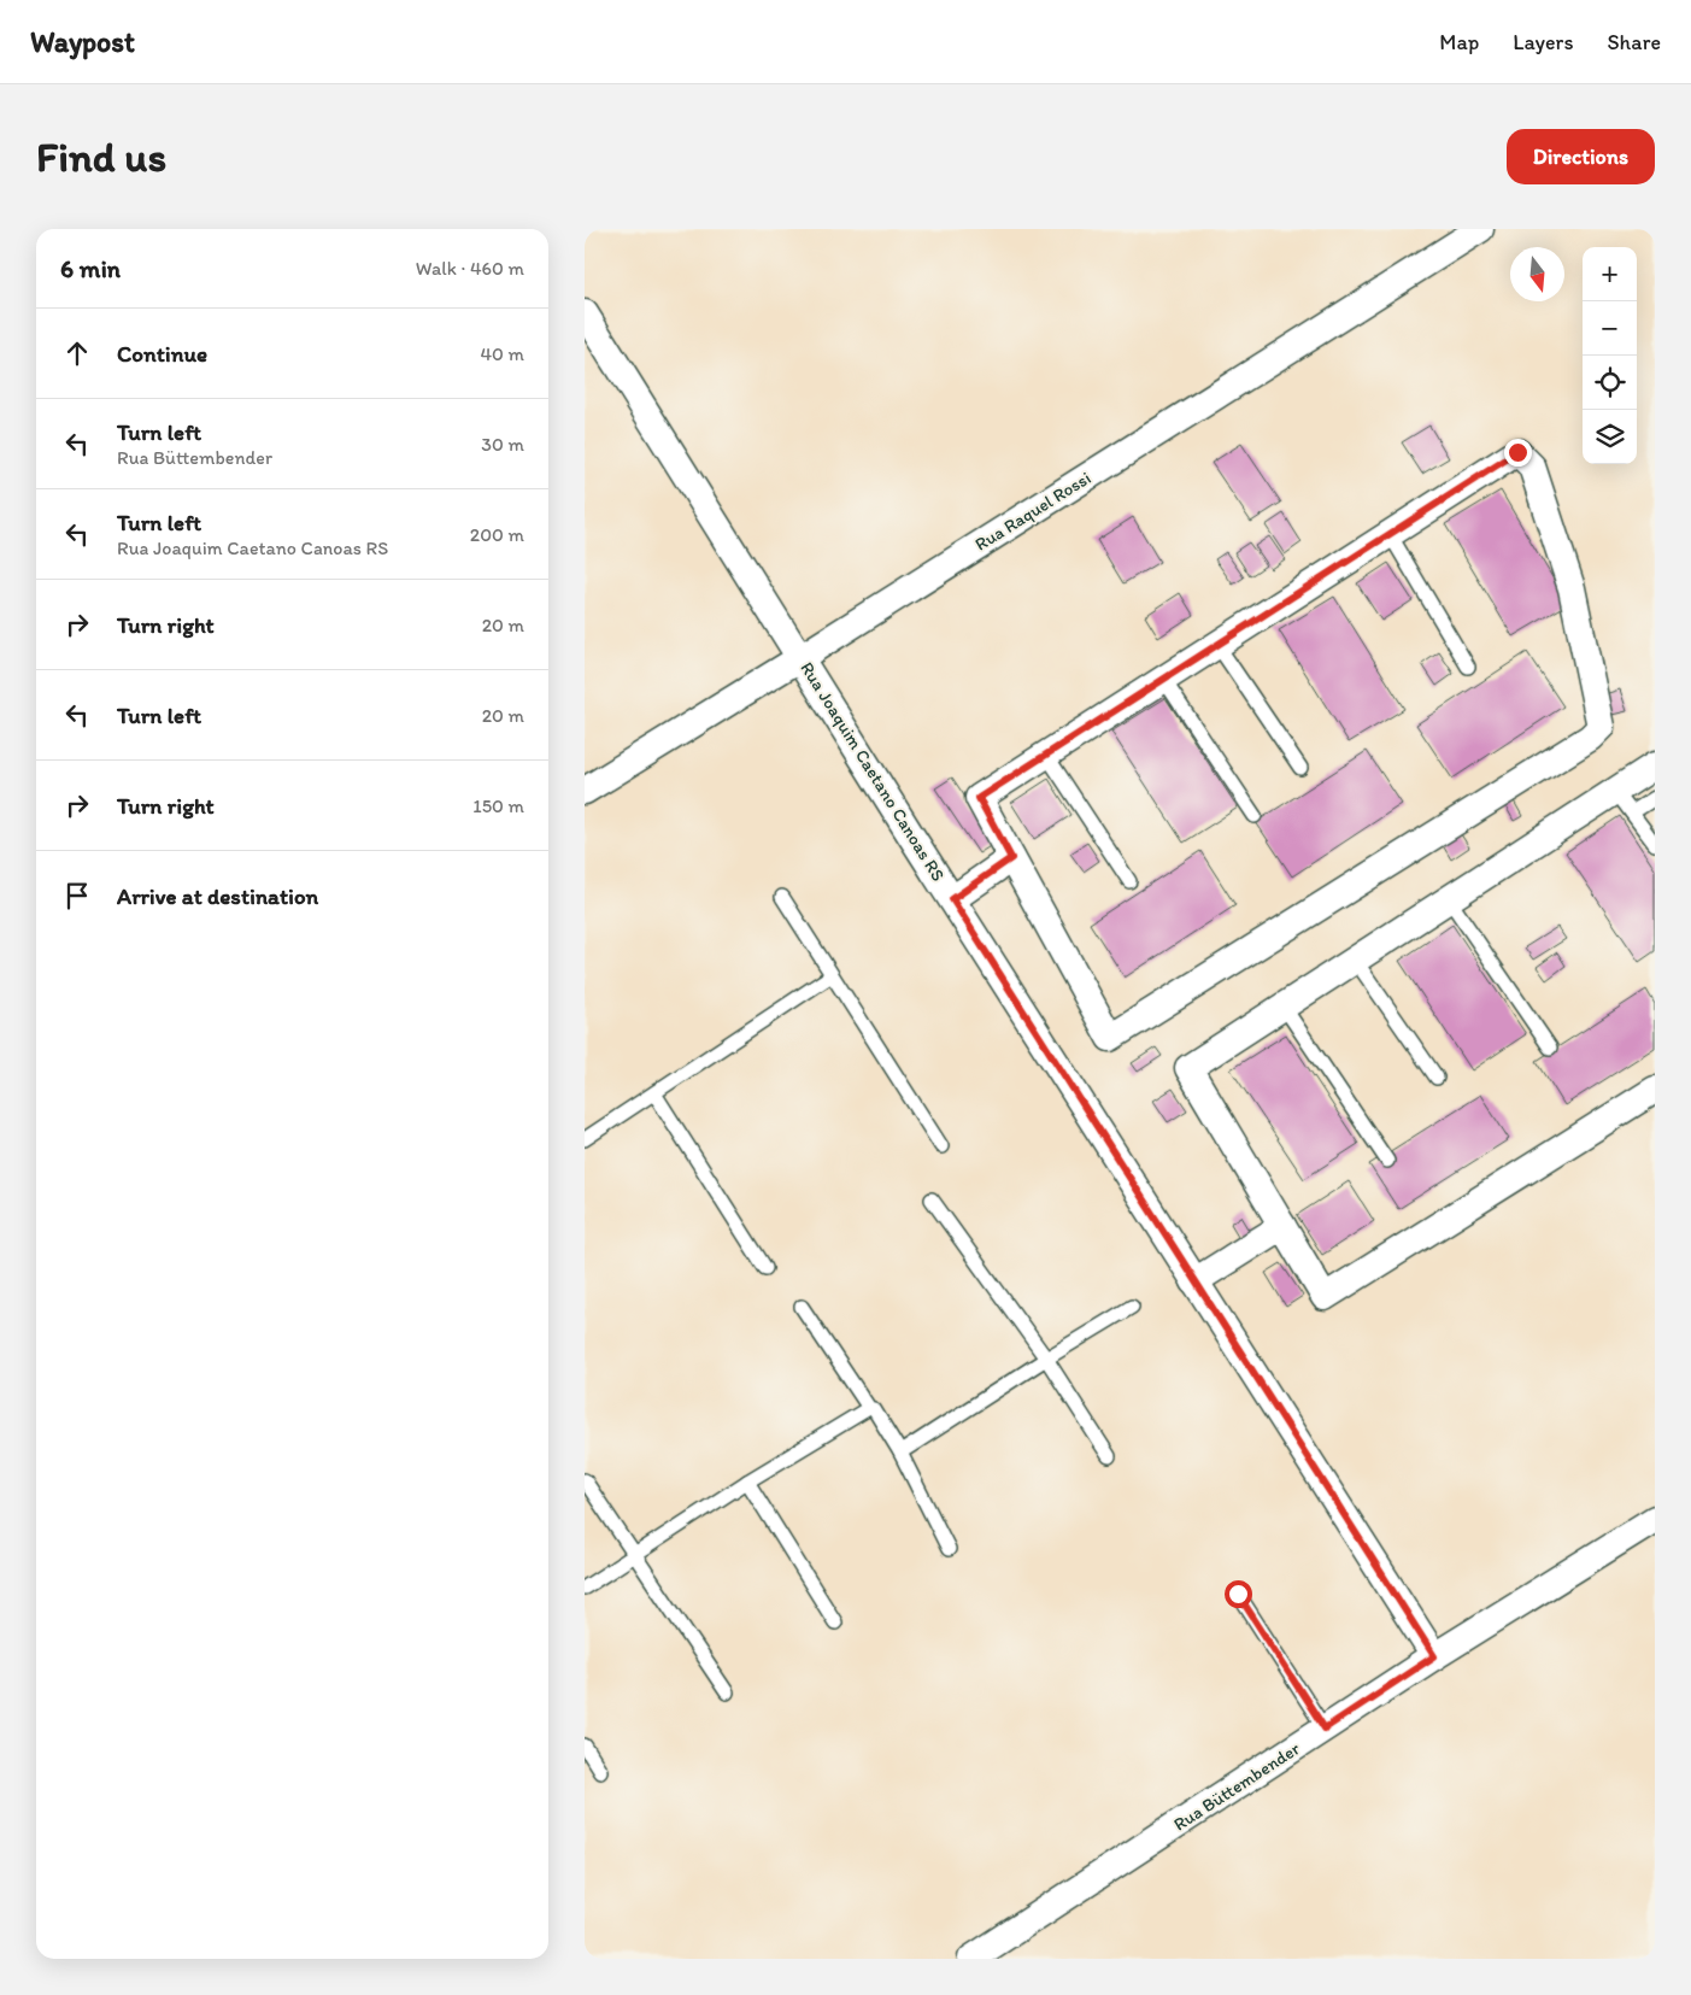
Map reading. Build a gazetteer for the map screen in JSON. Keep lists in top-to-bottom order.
{
  "streets": {
    "street": ["Rua Raquel Rossi", "Rua Joaquim Caetano Canoas RS", "Rua Büttembender"]
  },
  "crossings": [
    ["Rua Raquel Rossi", "Rua Joaquim Caetano Canoas RS"],
    ["Rua Joaquim Caetano Canoas RS", "Rua Büttembender"]
  ],
  "north": "bottom",
  "page": {
    "header": "Waypost",
    "nav": ["Map", "Layers", "Share"],
    "buttons": "Directions",
    "title": "Find us",
    "heading": ["6 min", "Walk · 460 m"],
    "map_buttons": ["+", "−"],
    "list": [
      ["Continue", "40 m"],
      ["Turn left", "Rua Büttembender", "30 m"],
      ["Turn left", "Rua Joaquim Caetano Canoas RS", "200 m"],
      ["Turn right", "20 m"],
      ["Turn left", "20 m"],
      ["Turn right", "150 m"],
      "Arrive at destination"
    ]
  }
}
